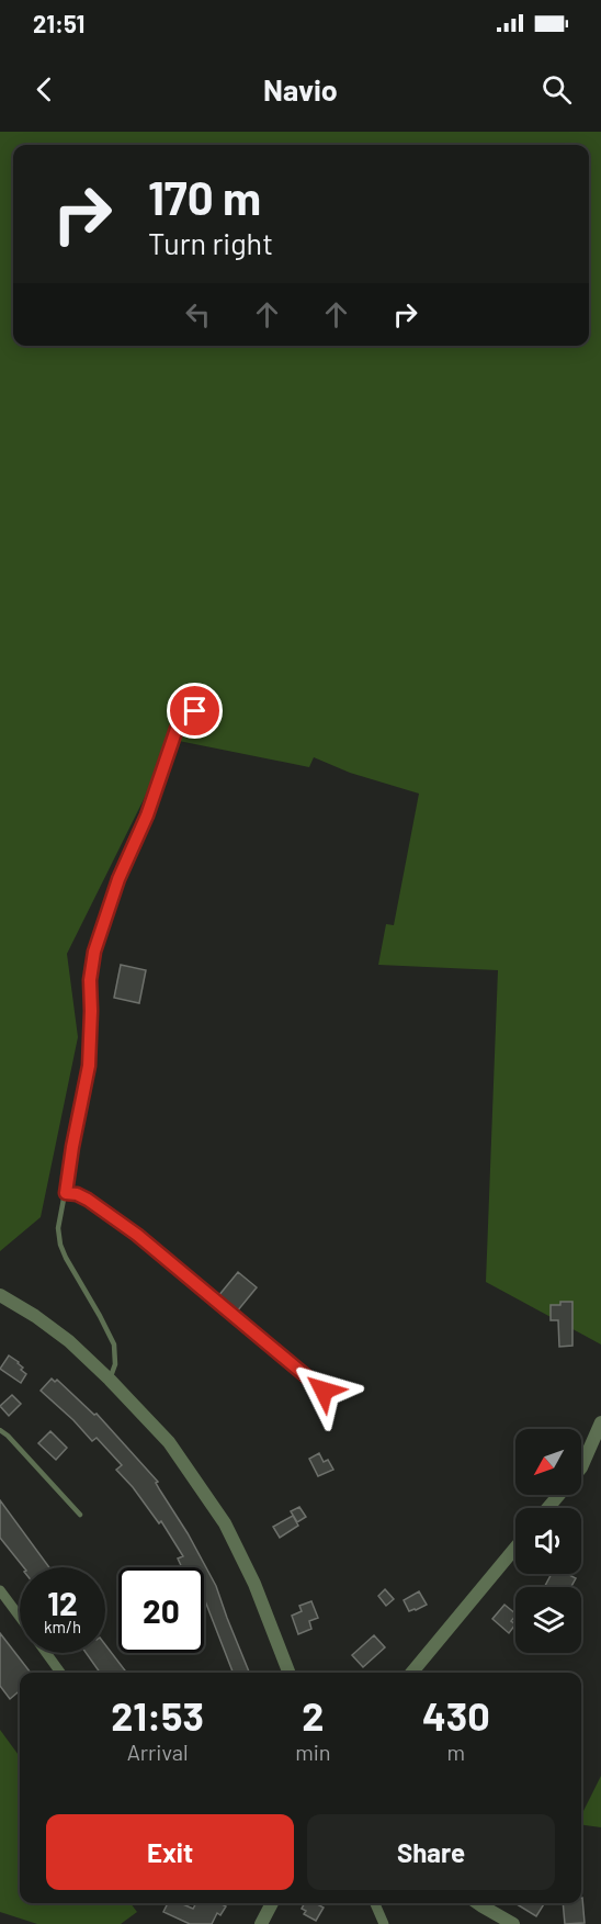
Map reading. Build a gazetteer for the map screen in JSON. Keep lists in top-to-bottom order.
{
  "north": "bottom left",
  "page": {
    "status": "21:51",
    "header": "Navio",
    "turn": ["170 m", "Turn right"],
    "speed": "12 km/h",
    "limit": "20",
    "eta": [
      "21:53",
      "Arrival",
      "2",
      "min",
      "430",
      "m"
    ],
    "buttons": ["Exit", "Share"]
  }
}
